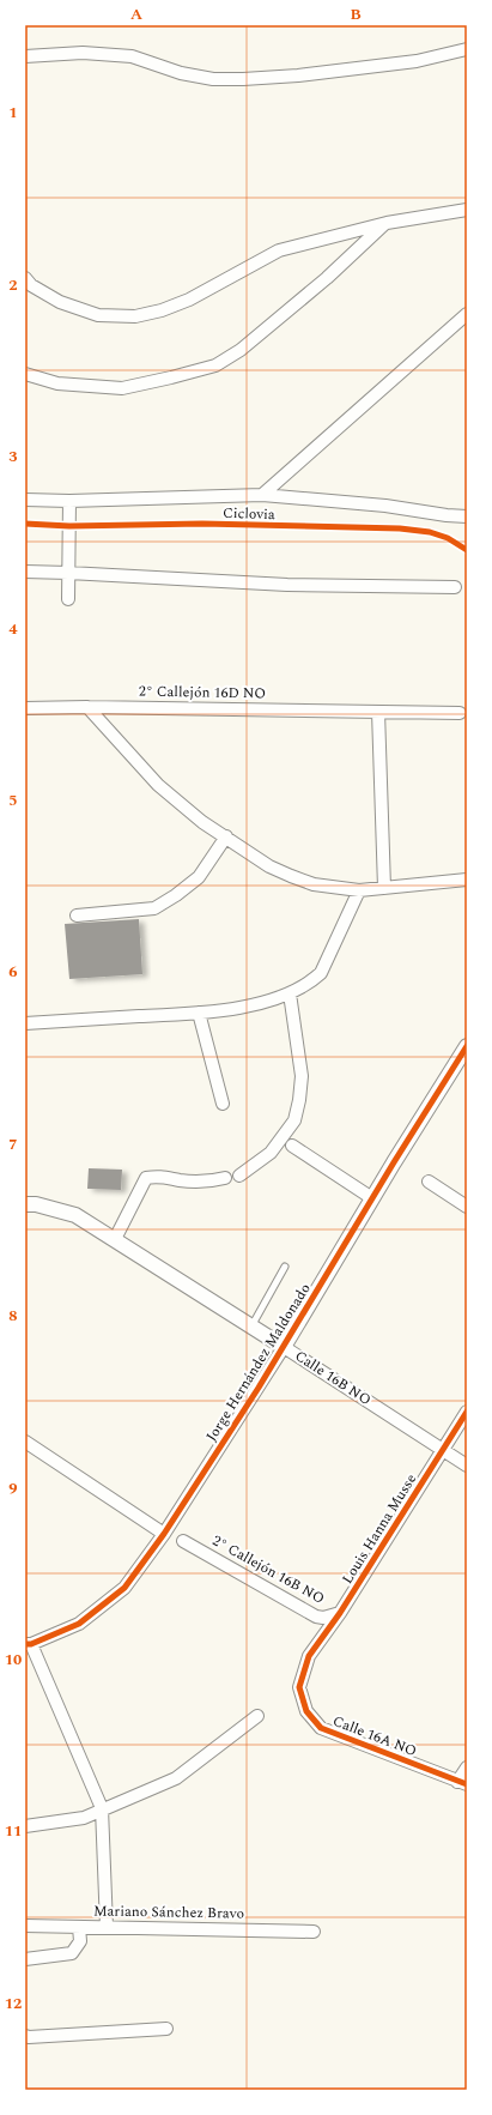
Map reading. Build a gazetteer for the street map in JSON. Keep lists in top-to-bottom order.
{
  "streets": {
    "street": [
      "2° Callejón 16D NO",
      "Jorge Hernández Maldonado",
      "Calle 16B NO",
      "Louis Hanna Musse",
      "2° Callejón 16B NO",
      "Calle 16A NO",
      "Mariano Sánchez Bravo"
    ],
    "cycle path": ["Ciclovia"]
  },
  "crossings": [
    ["Jorge Hernández Maldonado", "Calle 16B NO"],
    ["Calle 16B NO", "Louis Hanna Musse"],
    ["Louis Hanna Musse", "2° Callejón 16B NO"],
    ["Louis Hanna Musse", "Calle 16A NO"]
  ],
  "grid": {
    "columns": ["A", "B"],
    "rows": [
      "1",
      "2",
      "3",
      "4",
      "5",
      "6",
      "7",
      "8",
      "9",
      "10",
      "11",
      "12"
    ]
  }
}
